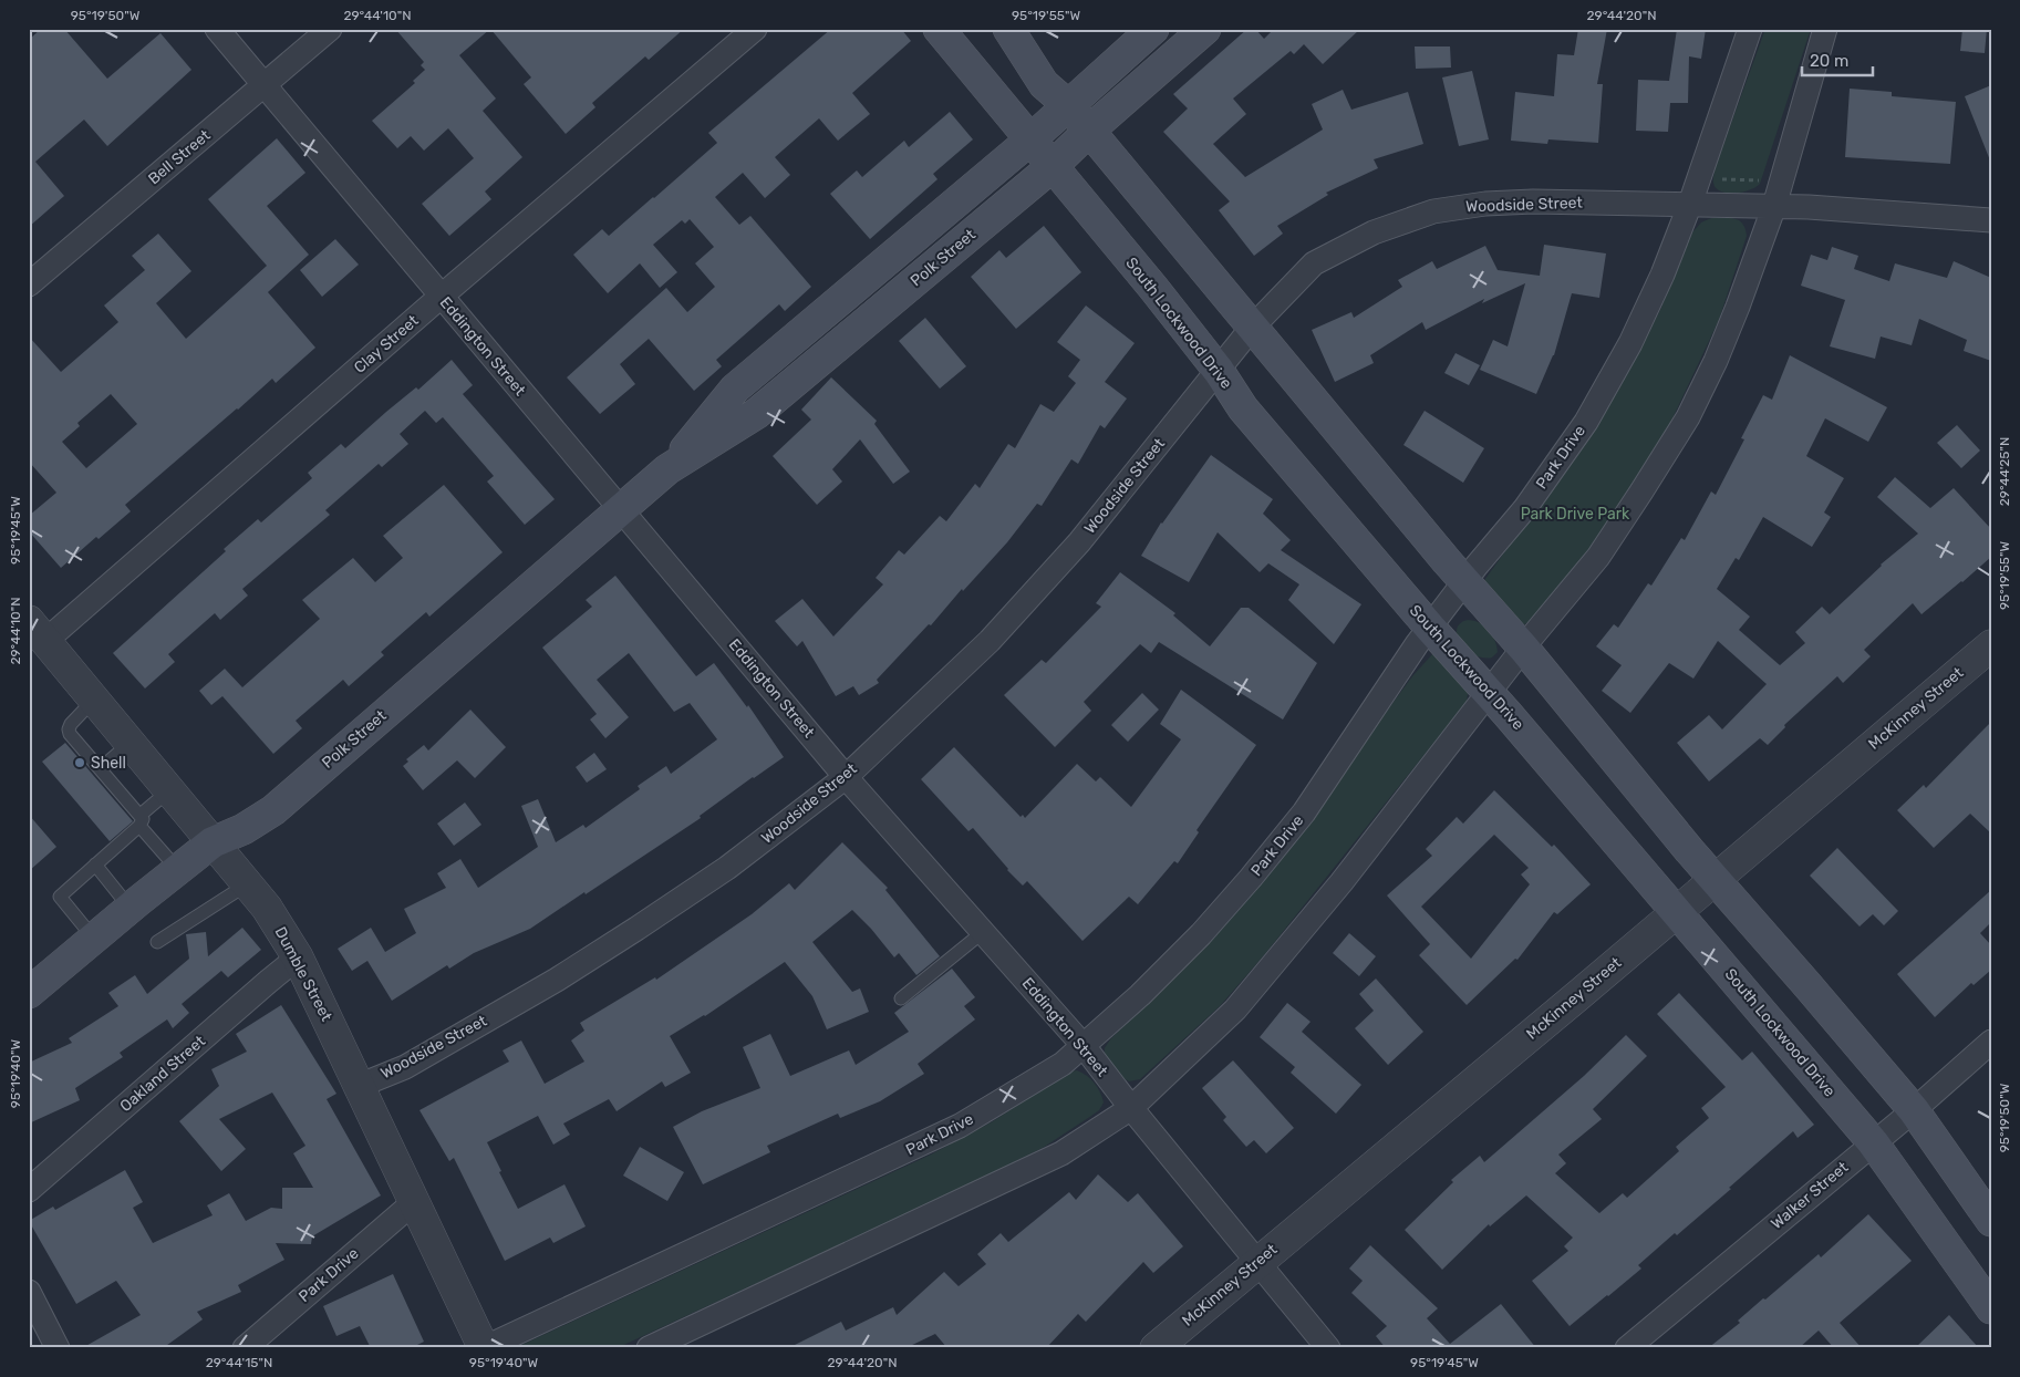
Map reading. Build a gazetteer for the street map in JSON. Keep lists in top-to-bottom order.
{
  "streets": {
    "main road": ["Polk Street", "South Lockwood Drive"],
    "street": [
      "Bell Street",
      "Woodside Street",
      "Clay Street",
      "Eddington Street",
      "Park Drive",
      "McKinney Street",
      "Dumble Street",
      "Oakland Street",
      "Walker Street"
    ]
  },
  "crossings": [
    ["Bell Street", "Eddington Street"],
    ["Woodside Street", "South Lockwood Drive"],
    ["Woodside Street", "Eddington Street"],
    ["Woodside Street", "Park Drive"],
    ["Woodside Street", "Dumble Street"],
    ["Polk Street", "South Lockwood Drive"],
    ["Polk Street", "Eddington Street"],
    ["Polk Street", "Dumble Street"],
    ["South Lockwood Drive", "Park Drive"],
    ["South Lockwood Drive", "McKinney Street"],
    ["South Lockwood Drive", "Walker Street"],
    ["Clay Street", "Eddington Street"],
    ["Clay Street", "Dumble Street"],
    ["Eddington Street", "Park Drive"],
    ["Eddington Street", "McKinney Street"],
    ["Park Drive", "Dumble Street"],
    ["Dumble Street", "Oakland Street"]
  ],
  "parks": ["Park Drive Park"],
  "places": ["Shell"],
  "scale_bar": "20 m",
  "coordinates": [
    "95°19'50\"W",
    "29°44'10\"N",
    "95°19'55\"W",
    "29°44'20\"N",
    "29°44'25\"N",
    "95°19'45\"W",
    "95°19'40\"W",
    "29°44'15\"N"
  ]
}
